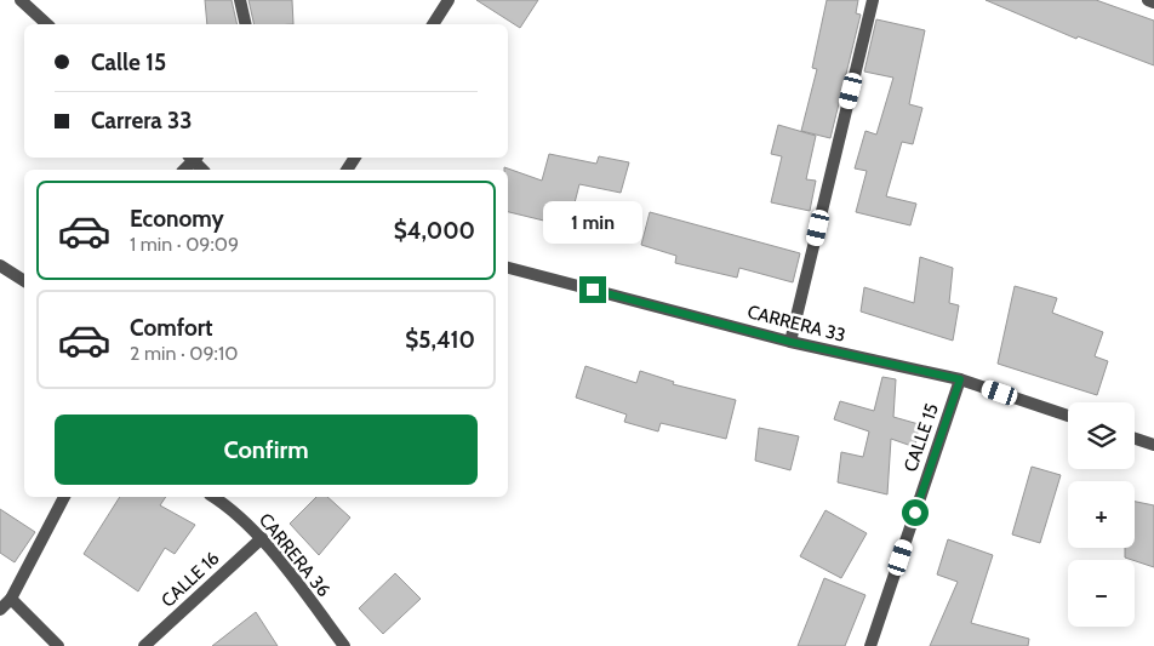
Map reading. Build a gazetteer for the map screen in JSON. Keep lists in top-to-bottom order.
{
  "streets": {
    "street": [
      "CARRERA 33",
      "CALLE 15",
      "CARRERA 36",
      "CALLE 16"
    ]
  },
  "crossings": [
    ["CARRERA 33", "CALLE 15"],
    ["CARRERA 36", "CALLE 16"]
  ],
  "page": {
    "banner": ["Calle 15", "Carrera 33"],
    "list": [
      {
        "name": "Economy",
        "note": "1 min · 09:09",
        "value": "$4,000"
      },
      {
        "name": "Comfort",
        "note": "2 min · 09:10",
        "value": "$5,410"
      }
    ],
    "bubble": "1 min",
    "map_buttons": ["+", "−"],
    "buttons": "Confirm"
  }
}
